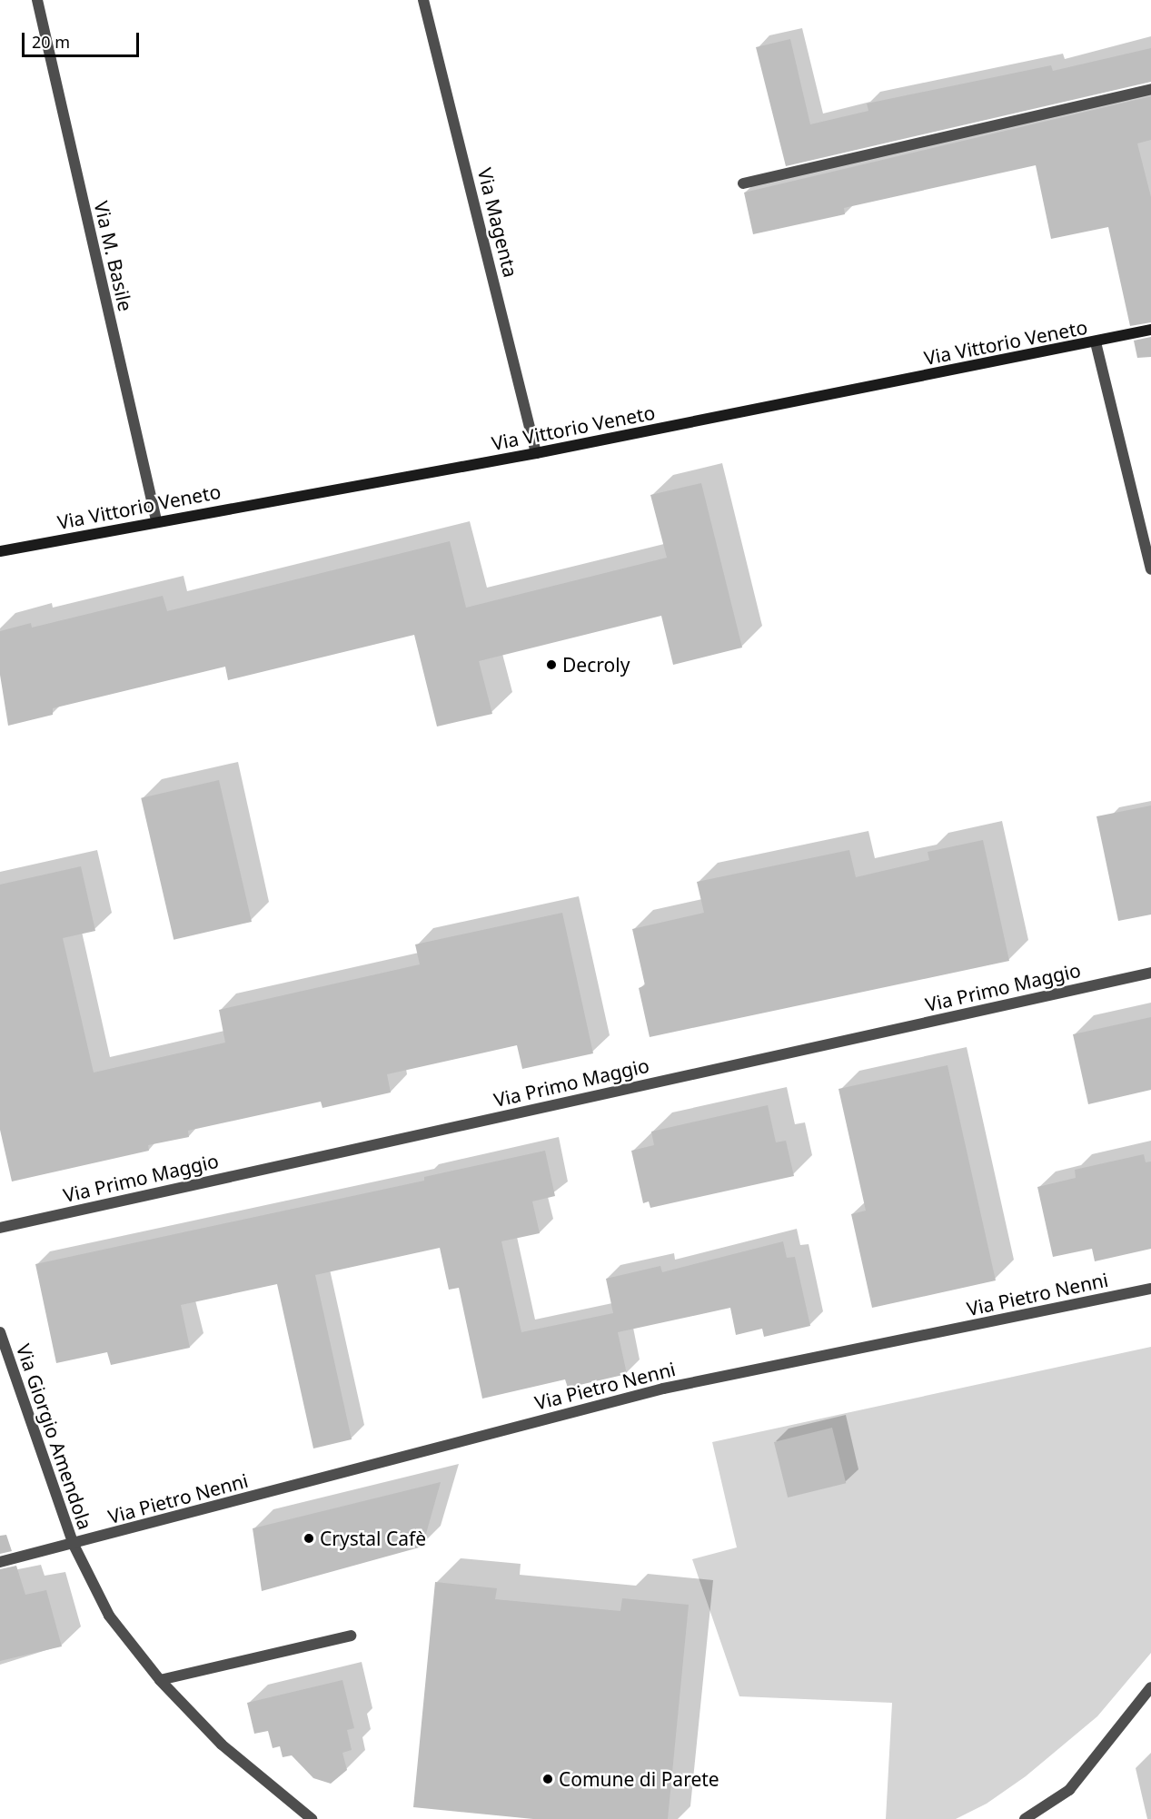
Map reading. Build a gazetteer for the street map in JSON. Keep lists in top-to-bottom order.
{
  "streets": {
    "street": [
      "Via Magenta",
      "Via M. Basile",
      "Via Vittorio Veneto",
      "Via Primo Maggio",
      "Via Pietro Nenni",
      "Via Giorgio Amendola"
    ]
  },
  "crossings": [
    ["Via Magenta", "Via Vittorio Veneto"],
    ["Via M. Basile", "Via Vittorio Veneto"],
    ["Via Pietro Nenni", "Via Giorgio Amendola"]
  ],
  "places": ["Decroly", "Crystal Cafè", "Comune di Parete"],
  "scale_bar": "20 m"
}
